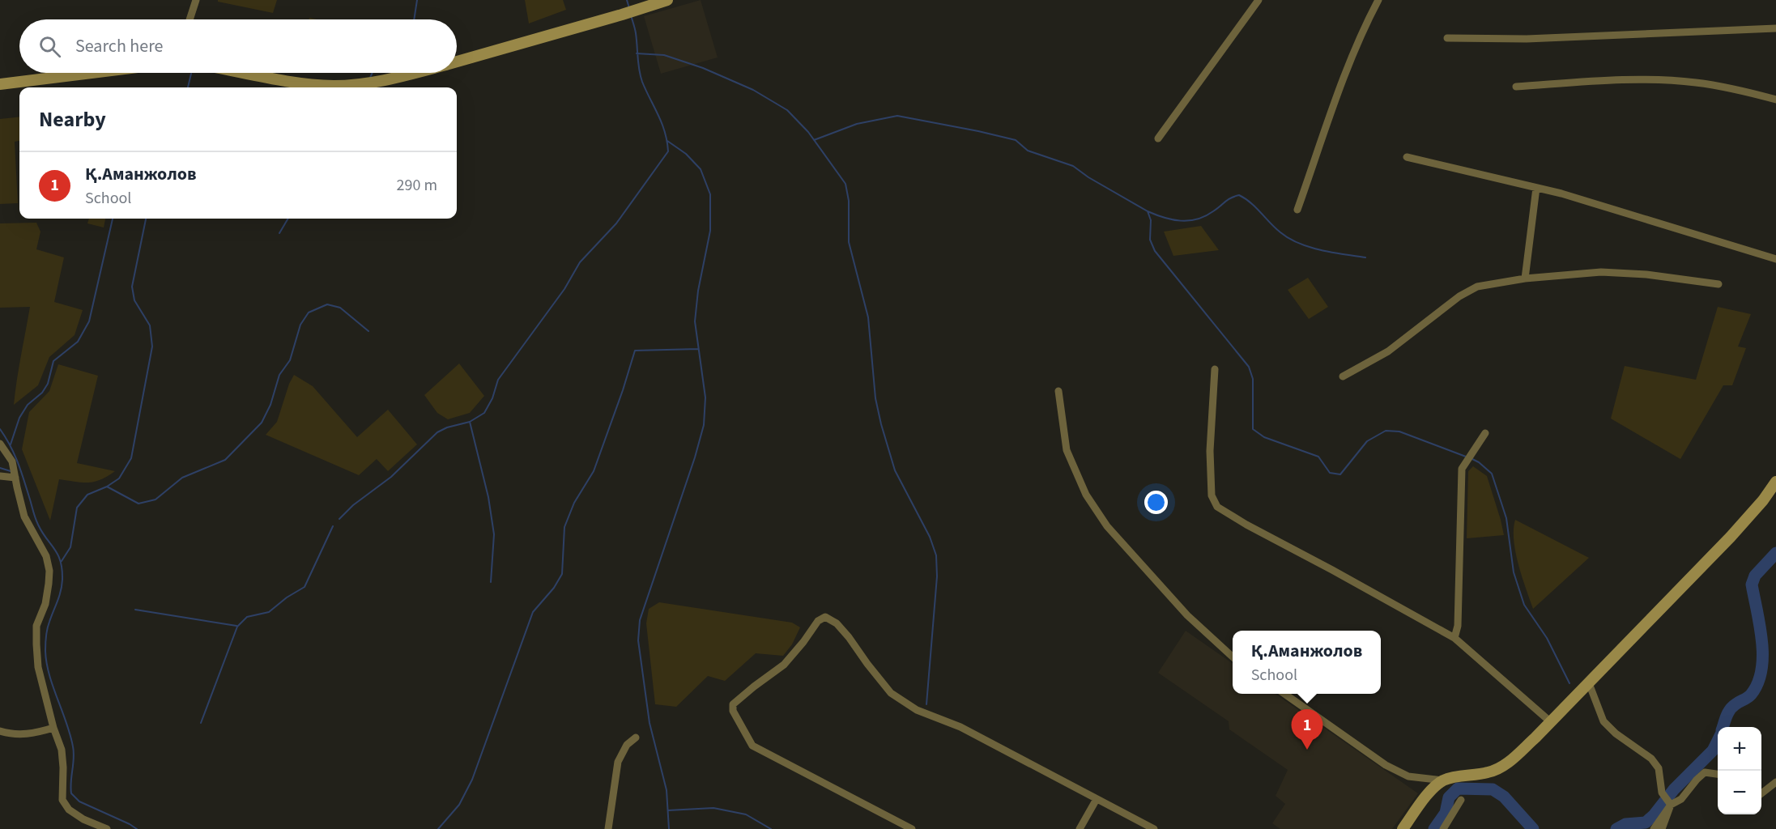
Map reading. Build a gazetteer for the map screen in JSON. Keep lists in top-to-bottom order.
{
  "page": {
    "search": "Search here",
    "heading": "Nearby",
    "list": [
      {
        "mark": "1",
        "name": "Қ.Аманжолов",
        "note": "School",
        "value": "290 m"
      }
    ],
    "popup": ["Қ.Аманжолов", "School"],
    "pins": "1",
    "map_buttons": ["+", "−"]
  }
}
